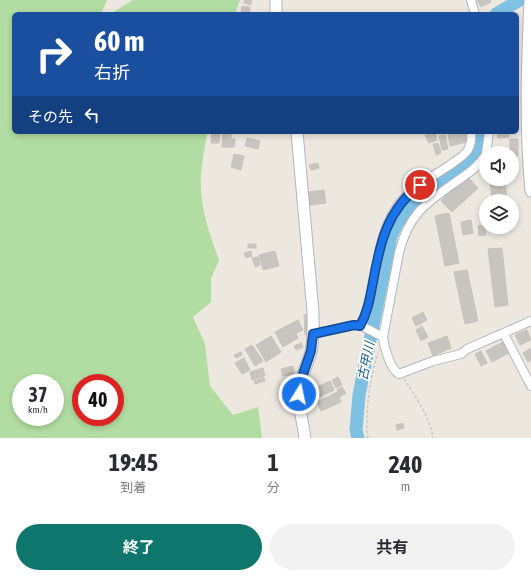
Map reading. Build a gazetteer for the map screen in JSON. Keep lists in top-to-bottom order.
{
  "water": ["古甲川"],
  "page": {
    "turn": ["60 m", "右折"],
    "then": "その先",
    "speed": "37 km/h",
    "limit": "40",
    "eta": [
      "19:45",
      "到着",
      "1",
      "分",
      "240",
      "m"
    ],
    "buttons": ["終了", "共有"]
  }
}
